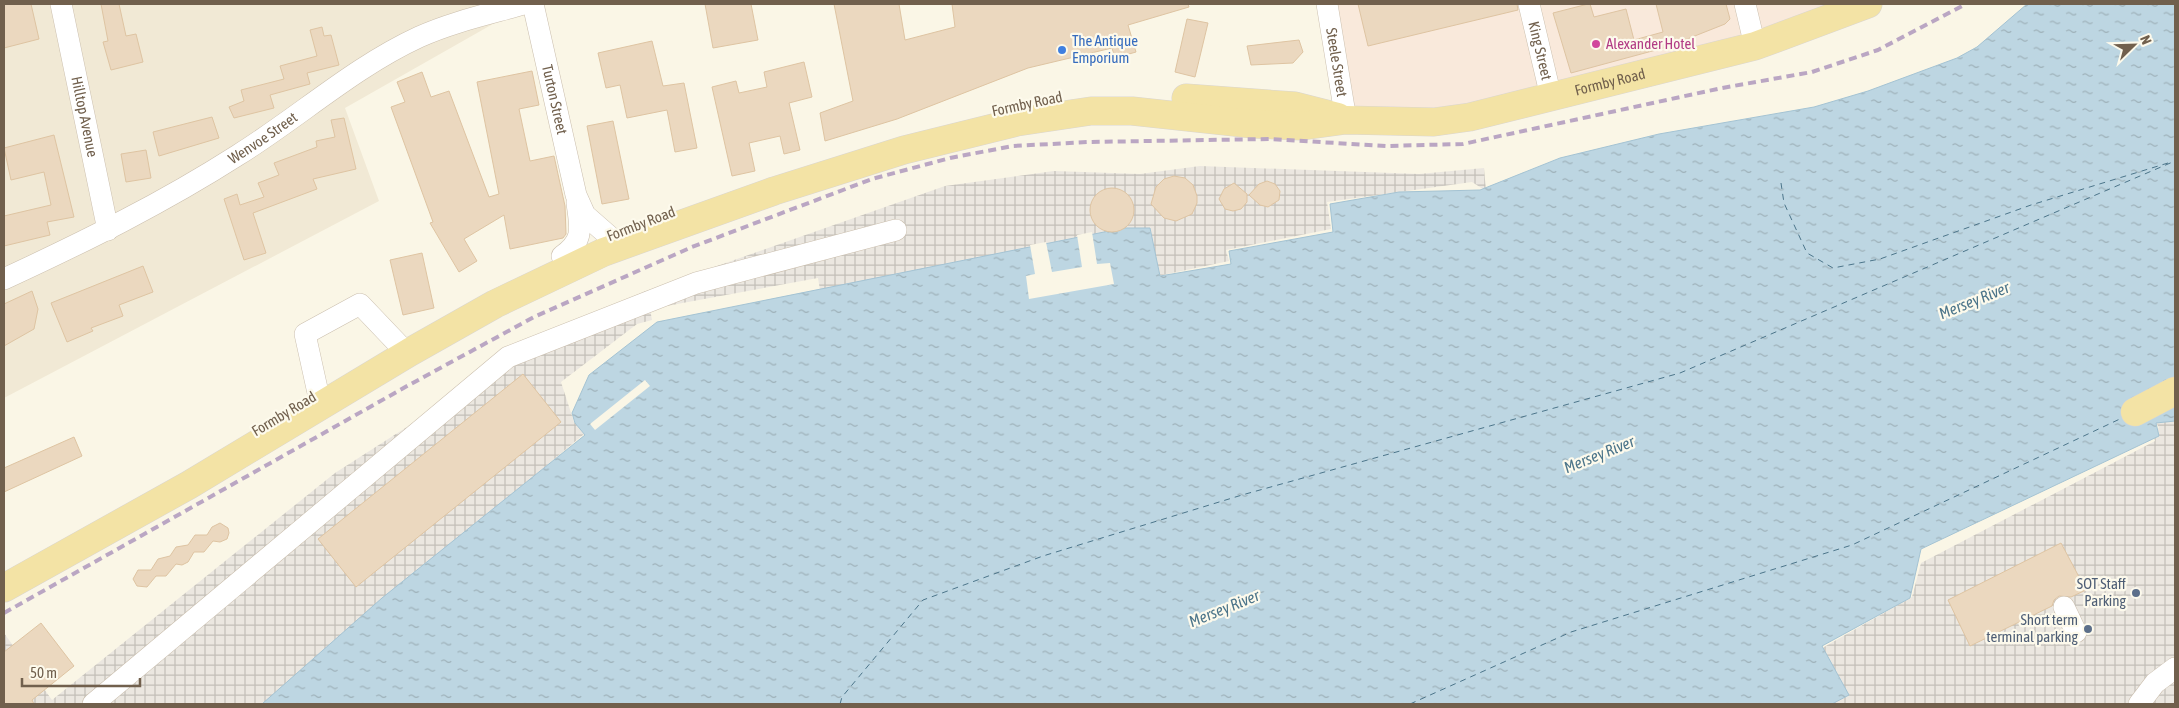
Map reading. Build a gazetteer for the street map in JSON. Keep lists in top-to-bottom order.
{
  "streets": {
    "main road": ["Formby Road"],
    "street": [
      "King Street",
      "Steele Street",
      "Turton Street",
      "Hilltop Avenue",
      "Wenvoe Street"
    ]
  },
  "crossings": [
    ["King Street", "Formby Road"],
    ["Steele Street", "Formby Road"],
    ["Formby Road", "Turton Street"],
    ["Hilltop Avenue", "Wenvoe Street"]
  ],
  "water": ["Mersey River"],
  "places": [
    "Alexander Hotel",
    "The Antique Emporium",
    "SOT Staff Parking",
    "Short term terminal parking"
  ],
  "scale_bar": "50 m",
  "north": "top right"
}
